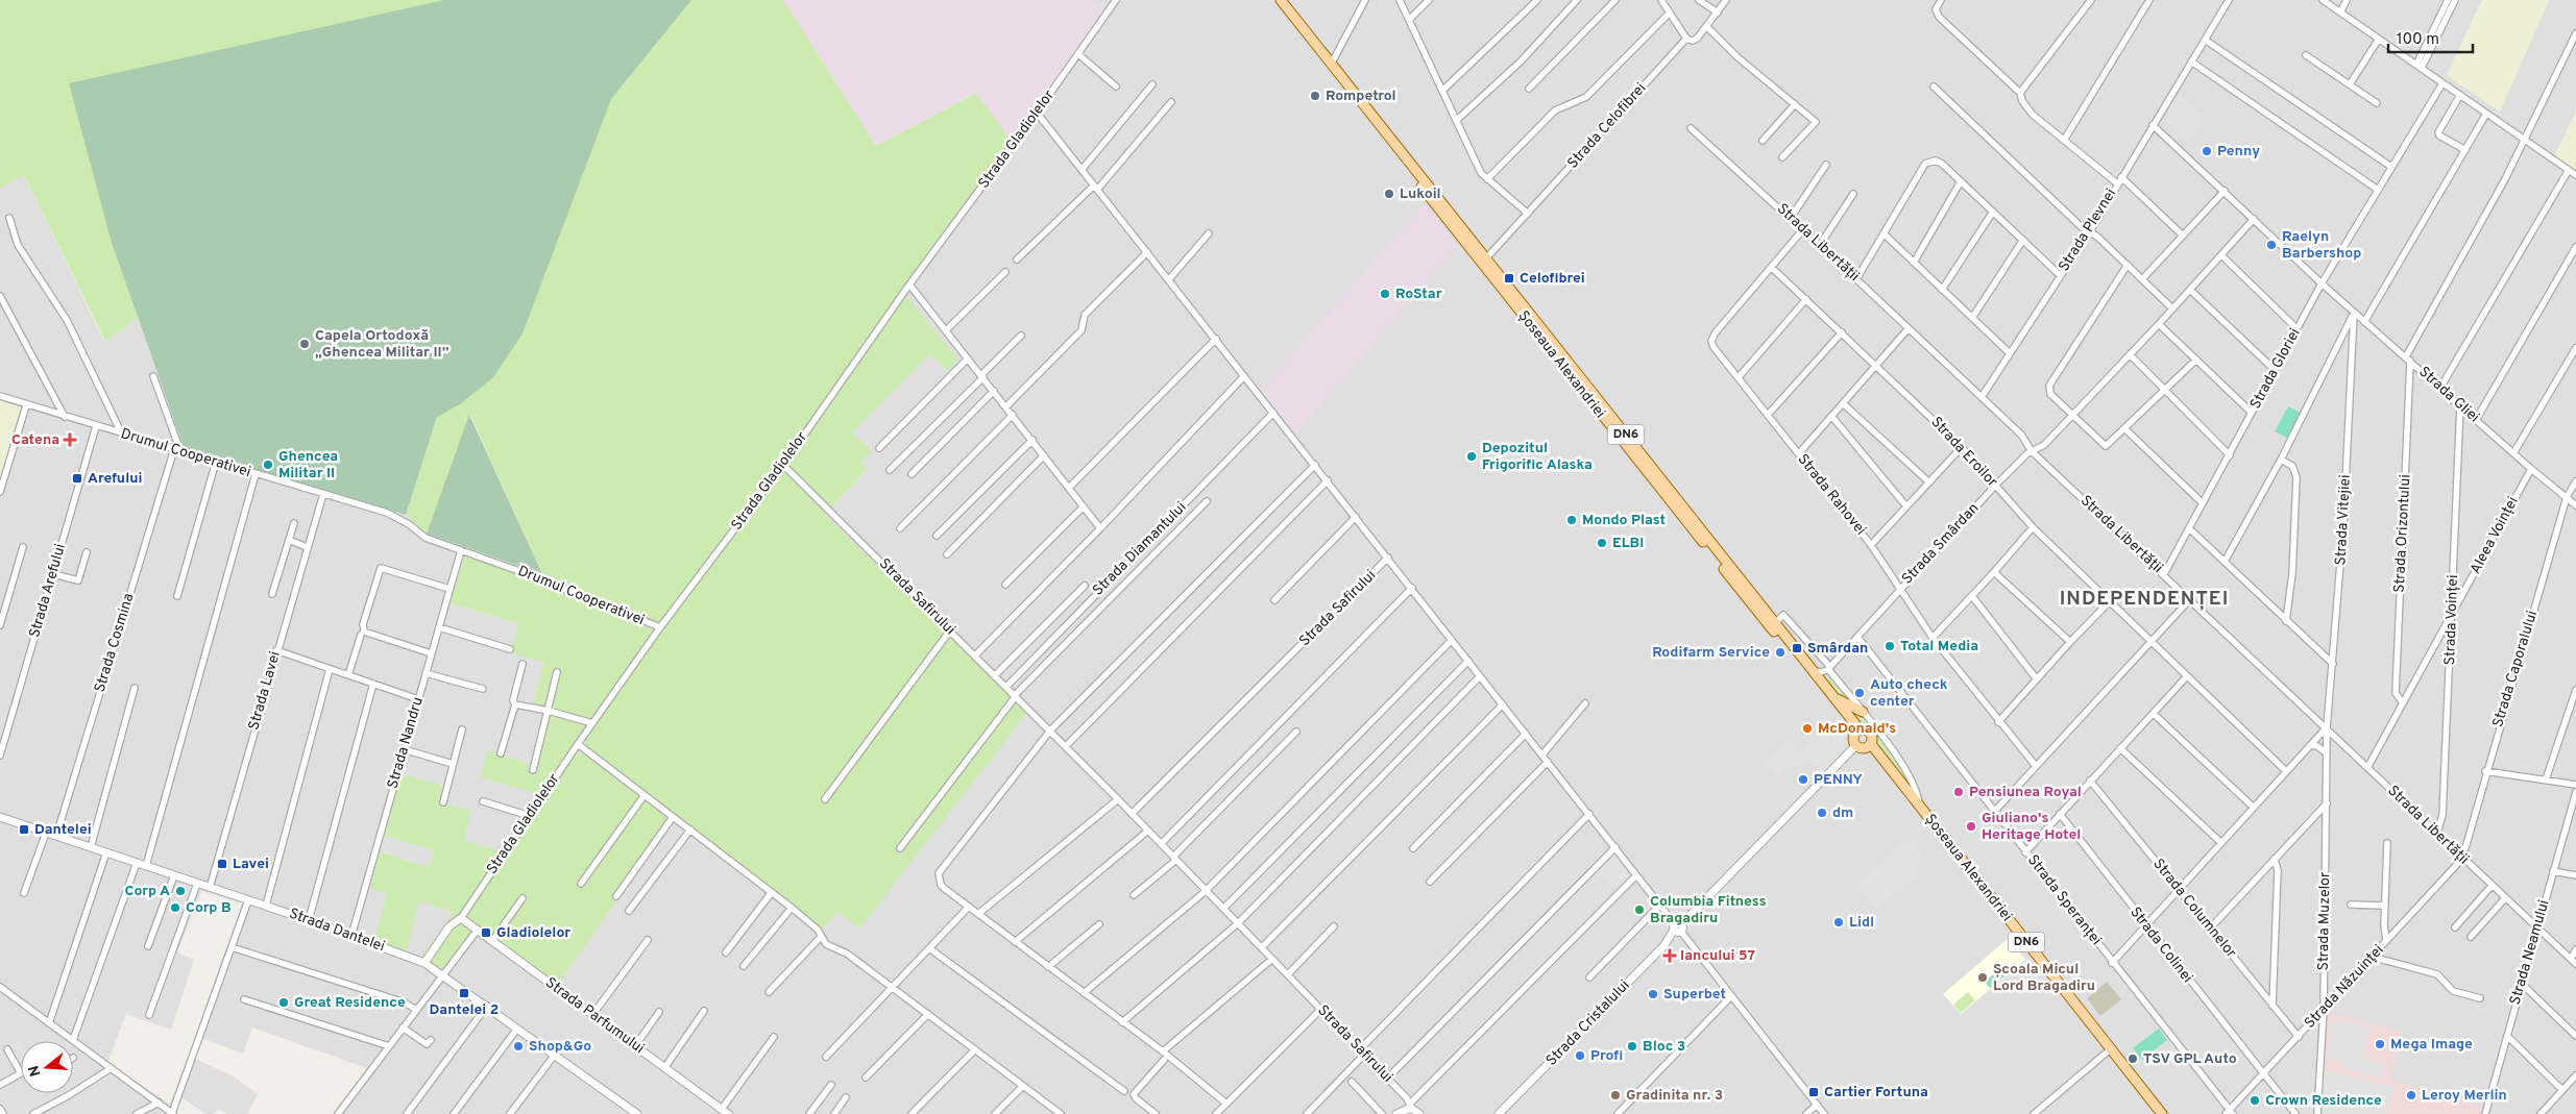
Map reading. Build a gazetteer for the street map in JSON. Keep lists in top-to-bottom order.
{
  "streets": {
    "main road": ["Șoseaua Alexandriei", "DN6"],
    "street": [
      "Strada Celofibrei",
      "Strada Gladiolelor",
      "Strada Plevnei",
      "Strada Libertății",
      "Strada Gloriei",
      "Strada Gliei",
      "Strada Eroilor",
      "Drumul Cooperativei",
      "Strada Rahovei",
      "Strada Vitejiei",
      "Strada Orizontului",
      "Aleea Voinței",
      "Strada Smârdan",
      "Strada Diamantului",
      "Strada Arefului",
      "Strada Safirului",
      "Strada Voinței",
      "Strada Cosmina",
      "Strada Caporalului",
      "Strada Lavei",
      "Strada Nandru",
      "Strada Speranței",
      "Strada Columnelor",
      "Strada Muzelor",
      "Strada Dantelei",
      "Strada Colinei",
      "Strada Neamului",
      "Strada Năzuinței",
      "Strada Parfumului",
      "Strada Cristalului"
    ]
  },
  "crossings": [
    ["Strada Celofibrei", "Șoseaua Alexandriei"],
    ["Strada Gladiolelor", "Drumul Cooperativei"],
    ["Strada Gladiolelor", "Strada Safirului"],
    ["Strada Gladiolelor", "Strada Dantelei"],
    ["Strada Gladiolelor", "Strada Parfumului"],
    ["Strada Plevnei", "Strada Libertății"],
    ["Strada Plevnei", "Strada Gliei"],
    ["Strada Libertății", "Strada Gloriei"],
    ["Strada Libertății", "Strada Rahovei"],
    ["Strada Libertății", "Strada Vitejiei"],
    ["Strada Libertății", "Aleea Voinței"],
    ["Strada Libertății", "Strada Smârdan"],
    ["Strada Libertății", "Strada Voinței"],
    ["Strada Libertății", "Strada Caporalului"],
    ["Strada Libertății", "Strada Muzelor"],
    ["Strada Libertății", "Strada Neamului"],
    ["Strada Libertății", "Strada Năzuinței"],
    ["Șoseaua Alexandriei", "DN6"],
    ["Șoseaua Alexandriei", "Strada Cristalului"],
    ["Strada Gloriei", "Strada Gliei"],
    ["Strada Gliei", "Strada Vitejiei"],
    ["Strada Gliei", "Strada Orizontului"],
    ["Strada Gliei", "Aleea Voinței"],
    ["Strada Gliei", "Strada Smârdan"],
    ["Strada Gliei", "Strada Voinței"],
    ["Strada Gliei", "Strada Caporalului"],
    ["DN6", "Strada Cristalului"],
    ["Strada Eroilor", "Strada Rahovei"],
    ["Strada Eroilor", "Strada Smârdan"],
    ["Drumul Cooperativei", "Strada Arefului"],
    ["Drumul Cooperativei", "Strada Cosmina"],
    ["Drumul Cooperativei", "Strada Lavei"],
    ["Drumul Cooperativei", "Strada Nandru"],
    ["Strada Rahovei", "Strada Smârdan"],
    ["Strada Vitejiei", "Strada Muzelor"],
    ["Strada Orizontului", "Aleea Voinței"],
    ["Aleea Voinței", "Strada Voinței"],
    ["Strada Smârdan", "Strada Speranței"],
    ["Strada Diamantului", "Strada Safirului"],
    ["Strada Cosmina", "Strada Dantelei"],
    ["Strada Caporalului", "Strada Năzuinței"],
    ["Strada Lavei", "Strada Dantelei"],
    ["Strada Nandru", "Strada Dantelei"],
    ["Strada Speranței", "Strada Năzuinței"],
    ["Strada Columnelor", "Strada Năzuinței"],
    ["Strada Muzelor", "Strada Năzuinței"],
    ["Strada Colinei", "Strada Năzuinței"]
  ],
  "districts": ["INDEPENDENȚEI"],
  "places": {
    "other": [
      "Rompetrol",
      "Penny",
      "Lukoil",
      "Raelyn Barbershop",
      "RoStar",
      "Capela Ortodoxă „Ghencea Militar II”",
      "Depozitul Frigorific Alaska",
      "Ghencea Militar II",
      "Mondo Plast",
      "ELBI",
      "Total Media",
      "Rodifarm Service",
      "Auto check center",
      "McDonald's",
      "PENNY",
      "Pensiunea Royal",
      "dm",
      "Giuliano's Heritage Hotel",
      "Corp A",
      "Corp B",
      "Columbia Fitness Bragadiru",
      "Lidl",
      "Școala Micul Lord Bragadiru",
      "Superbet",
      "Great Residence",
      "Mega Image",
      "Shop&Go",
      "Bloc 3",
      "Profi",
      "TSV GPL Auto",
      "Gradinita nr. 3",
      "Leroy Merlin",
      "Crown Residence"
    ],
    "transit": [
      "Celofibrei",
      "Arefului",
      "Smârdan",
      "Dantelei",
      "Lavei",
      "Gladiolelor",
      "Dantelei 2",
      "Cartier Fortuna"
    ],
    "health": ["Catena", "Iancului 57"]
  },
  "scale_bar": "100 m",
  "north": "left"
}
